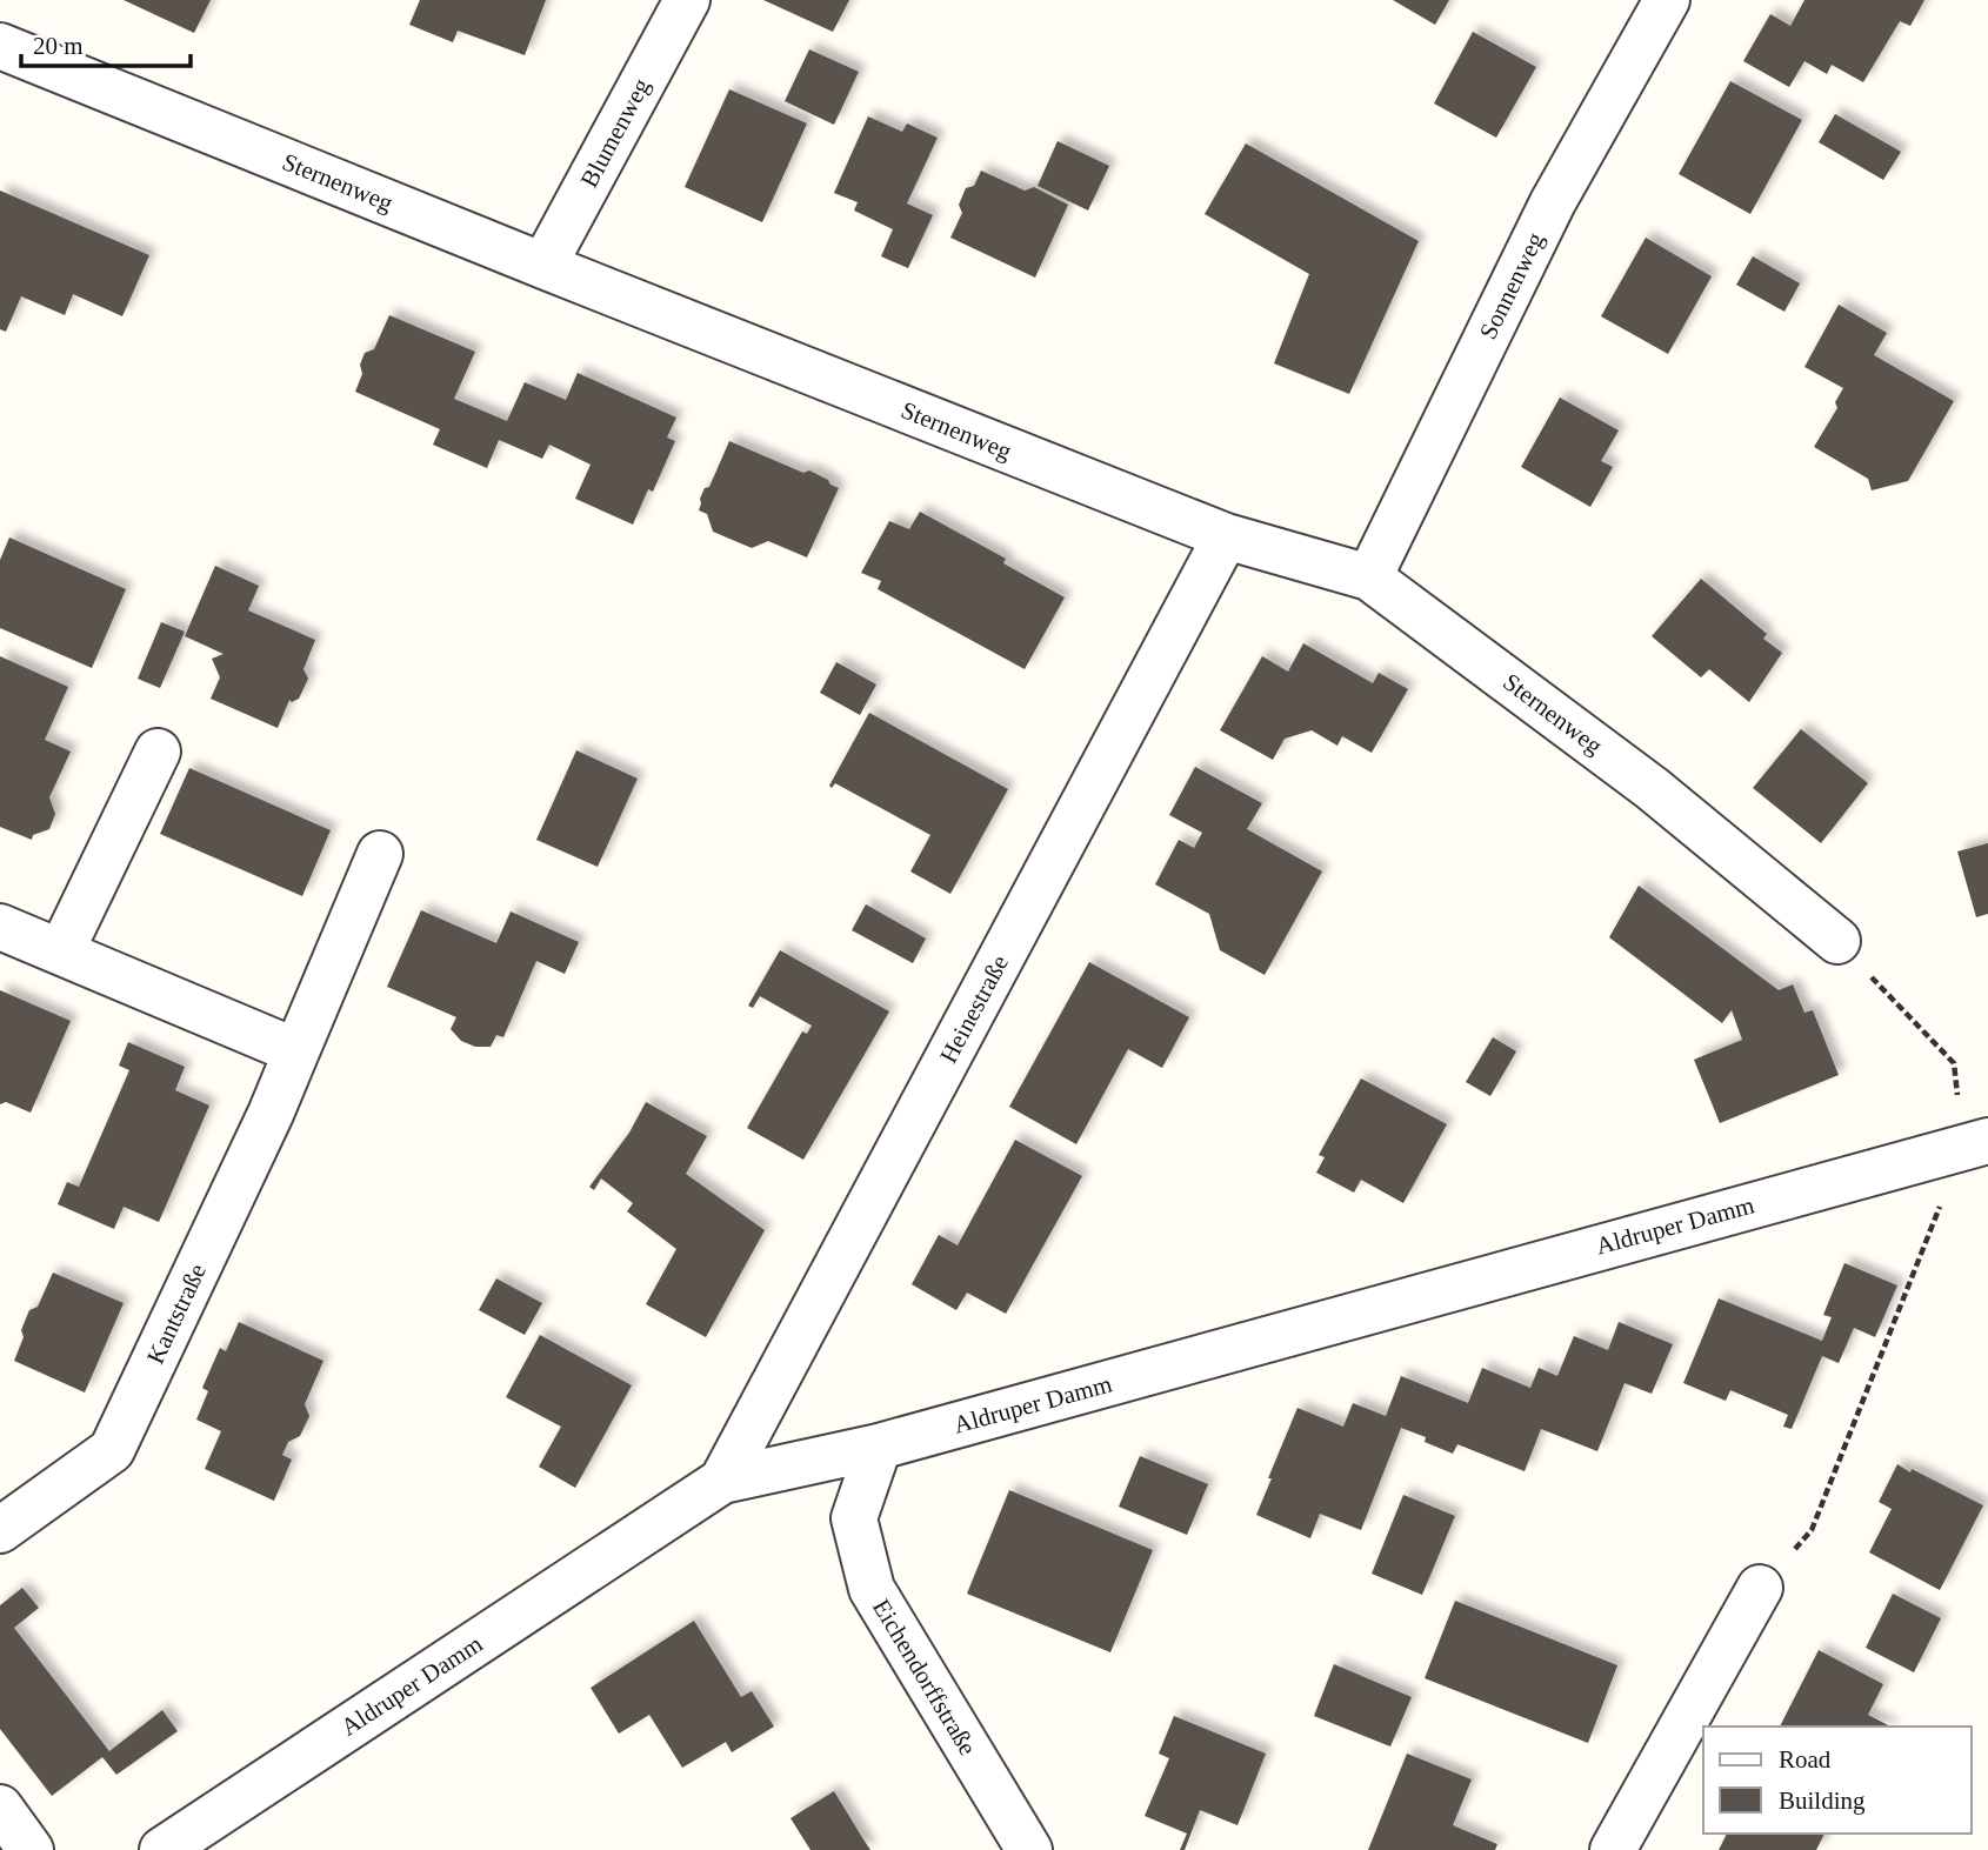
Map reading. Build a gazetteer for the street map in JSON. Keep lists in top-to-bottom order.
{
  "streets": {
    "street": [
      "Blumenweg",
      "Sternenweg",
      "Sonnenweg",
      "Heinestraße",
      "Aldruper Damm",
      "Kantstraße",
      "Eichendorffstraße"
    ]
  },
  "crossings": [
    ["Blumenweg", "Sternenweg"],
    ["Sternenweg", "Sonnenweg"],
    ["Sternenweg", "Heinestraße"],
    ["Heinestraße", "Aldruper Damm"],
    ["Aldruper Damm", "Eichendorffstraße"]
  ],
  "legend": ["Road", "Building"],
  "scale_bar": "20 m"
}
